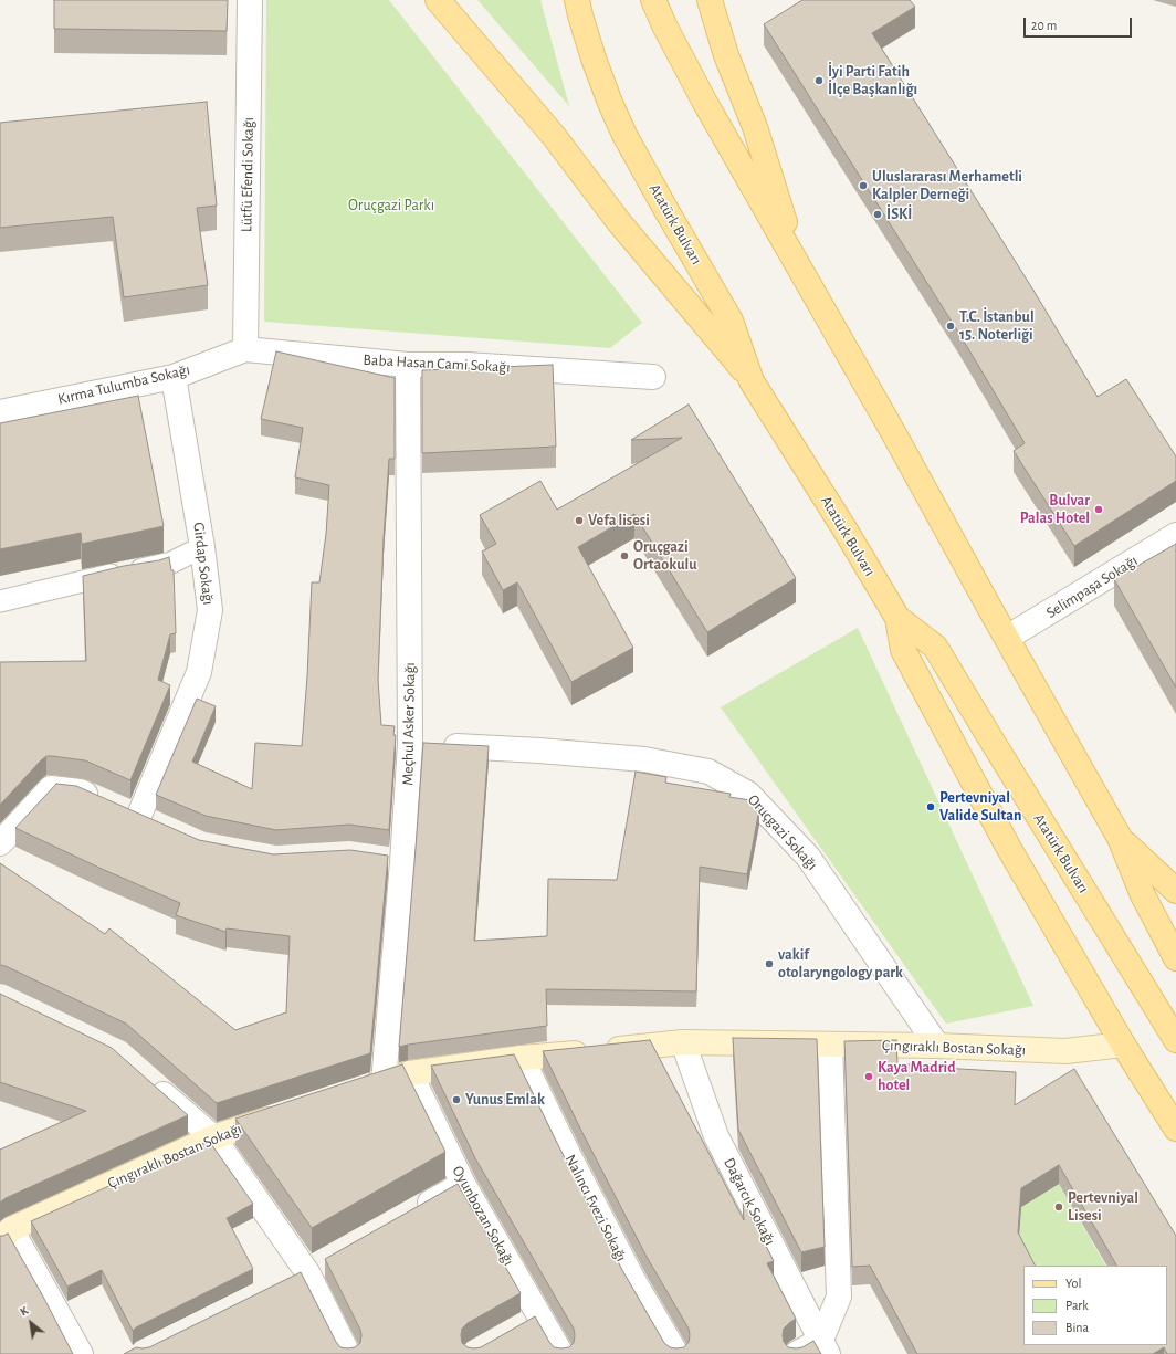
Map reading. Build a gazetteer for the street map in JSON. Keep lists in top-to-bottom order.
{
  "streets": {
    "main road": ["Atatürk Bulvarı"],
    "street": [
      "Lütfü Efendi Sokağı",
      "Baba Hasan Cami Sokağı",
      "Kırma Tulumba Sokağı",
      "Girdap Sokağı",
      "Selimpaşa Sokağı",
      "Meçhul Asker Sokağı",
      "Oruçgazi Sokağı",
      "Çıngıraklı Bostan Sokağı",
      "Dağarcık Sokağı",
      "Nalıncı Fvezi Sokağı",
      "Oyunbozan Sokağı"
    ]
  },
  "crossings": [
    ["Lütfü Efendi Sokağı", "Baba Hasan Cami Sokağı"],
    ["Lütfü Efendi Sokağı", "Kırma Tulumba Sokağı"],
    ["Baba Hasan Cami Sokağı", "Kırma Tulumba Sokağı"],
    ["Baba Hasan Cami Sokağı", "Meçhul Asker Sokağı"],
    ["Kırma Tulumba Sokağı", "Girdap Sokağı"],
    ["Meçhul Asker Sokağı", "Oruçgazi Sokağı"],
    ["Meçhul Asker Sokağı", "Çıngıraklı Bostan Sokağı"],
    ["Oruçgazi Sokağı", "Çıngıraklı Bostan Sokağı"],
    ["Çıngıraklı Bostan Sokağı", "Dağarcık Sokağı"],
    ["Çıngıraklı Bostan Sokağı", "Nalıncı Fvezi Sokağı"],
    ["Çıngıraklı Bostan Sokağı", "Oyunbozan Sokağı"]
  ],
  "parks": ["Oruçgazi Parkı"],
  "places": [
    "İyi Parti Fatih İlçe Başkanlığı",
    "Uluslararası Merhametli Kalpler Derneği",
    "İSKİ",
    "T.C. İstanbul 15. Noterliği",
    "Bulvar Palas Hotel",
    "Vefa lisesi",
    "Oruçgazi Ortaokulu",
    "Pertevniyal Valide Sultan",
    "vakif otolaryngology park",
    "Kaya Madrid hotel",
    "Yunus Emlak",
    "Pertevniyal Lisesi"
  ],
  "legend": ["Yol", "Park", "Bina"],
  "scale_bar": "20 m",
  "north": "top left"
}
